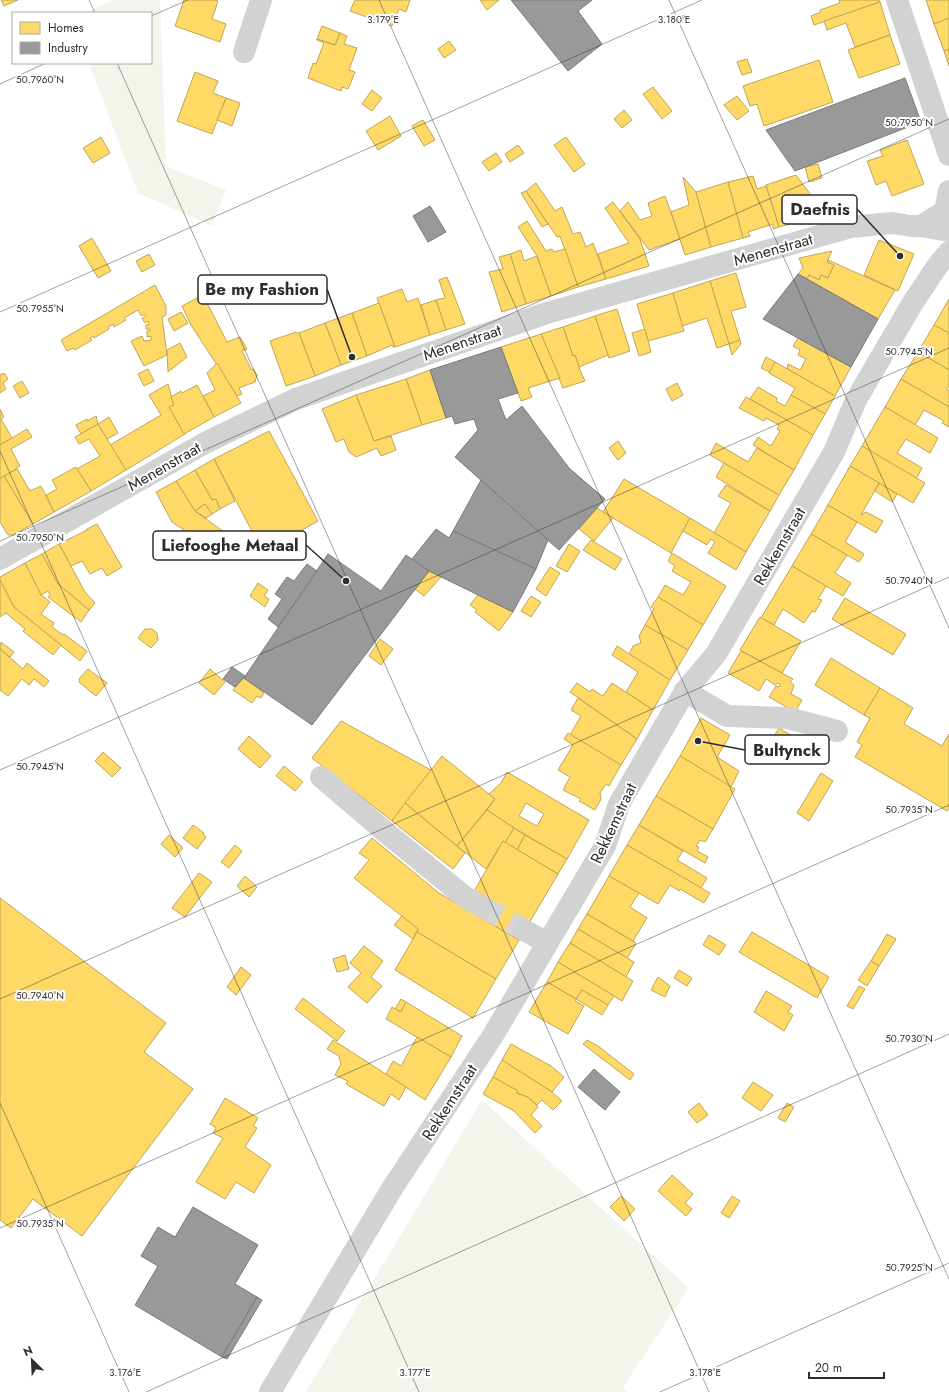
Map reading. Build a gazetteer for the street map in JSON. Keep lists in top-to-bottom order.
{
  "streets": {
    "street": ["Menenstraat", "Rekkemstraat"]
  },
  "places": [
    "Daefnis",
    "Be my Fashion",
    "Liefooghe Metaal",
    "Bultynck"
  ],
  "legend": ["Homes", "Industry"],
  "scale_bar": "20 m",
  "north": "top left",
  "coordinates": [
    "3.180°E",
    "3.179°E",
    "50.7960°N",
    "50.7950°N",
    "50.7955°N",
    "50.7945°N",
    "50.7940°N",
    "50.7935°N",
    "50.7930°N",
    "50.7925°N",
    "3.176°E",
    "3.177°E",
    "3.178°E"
  ]
}
